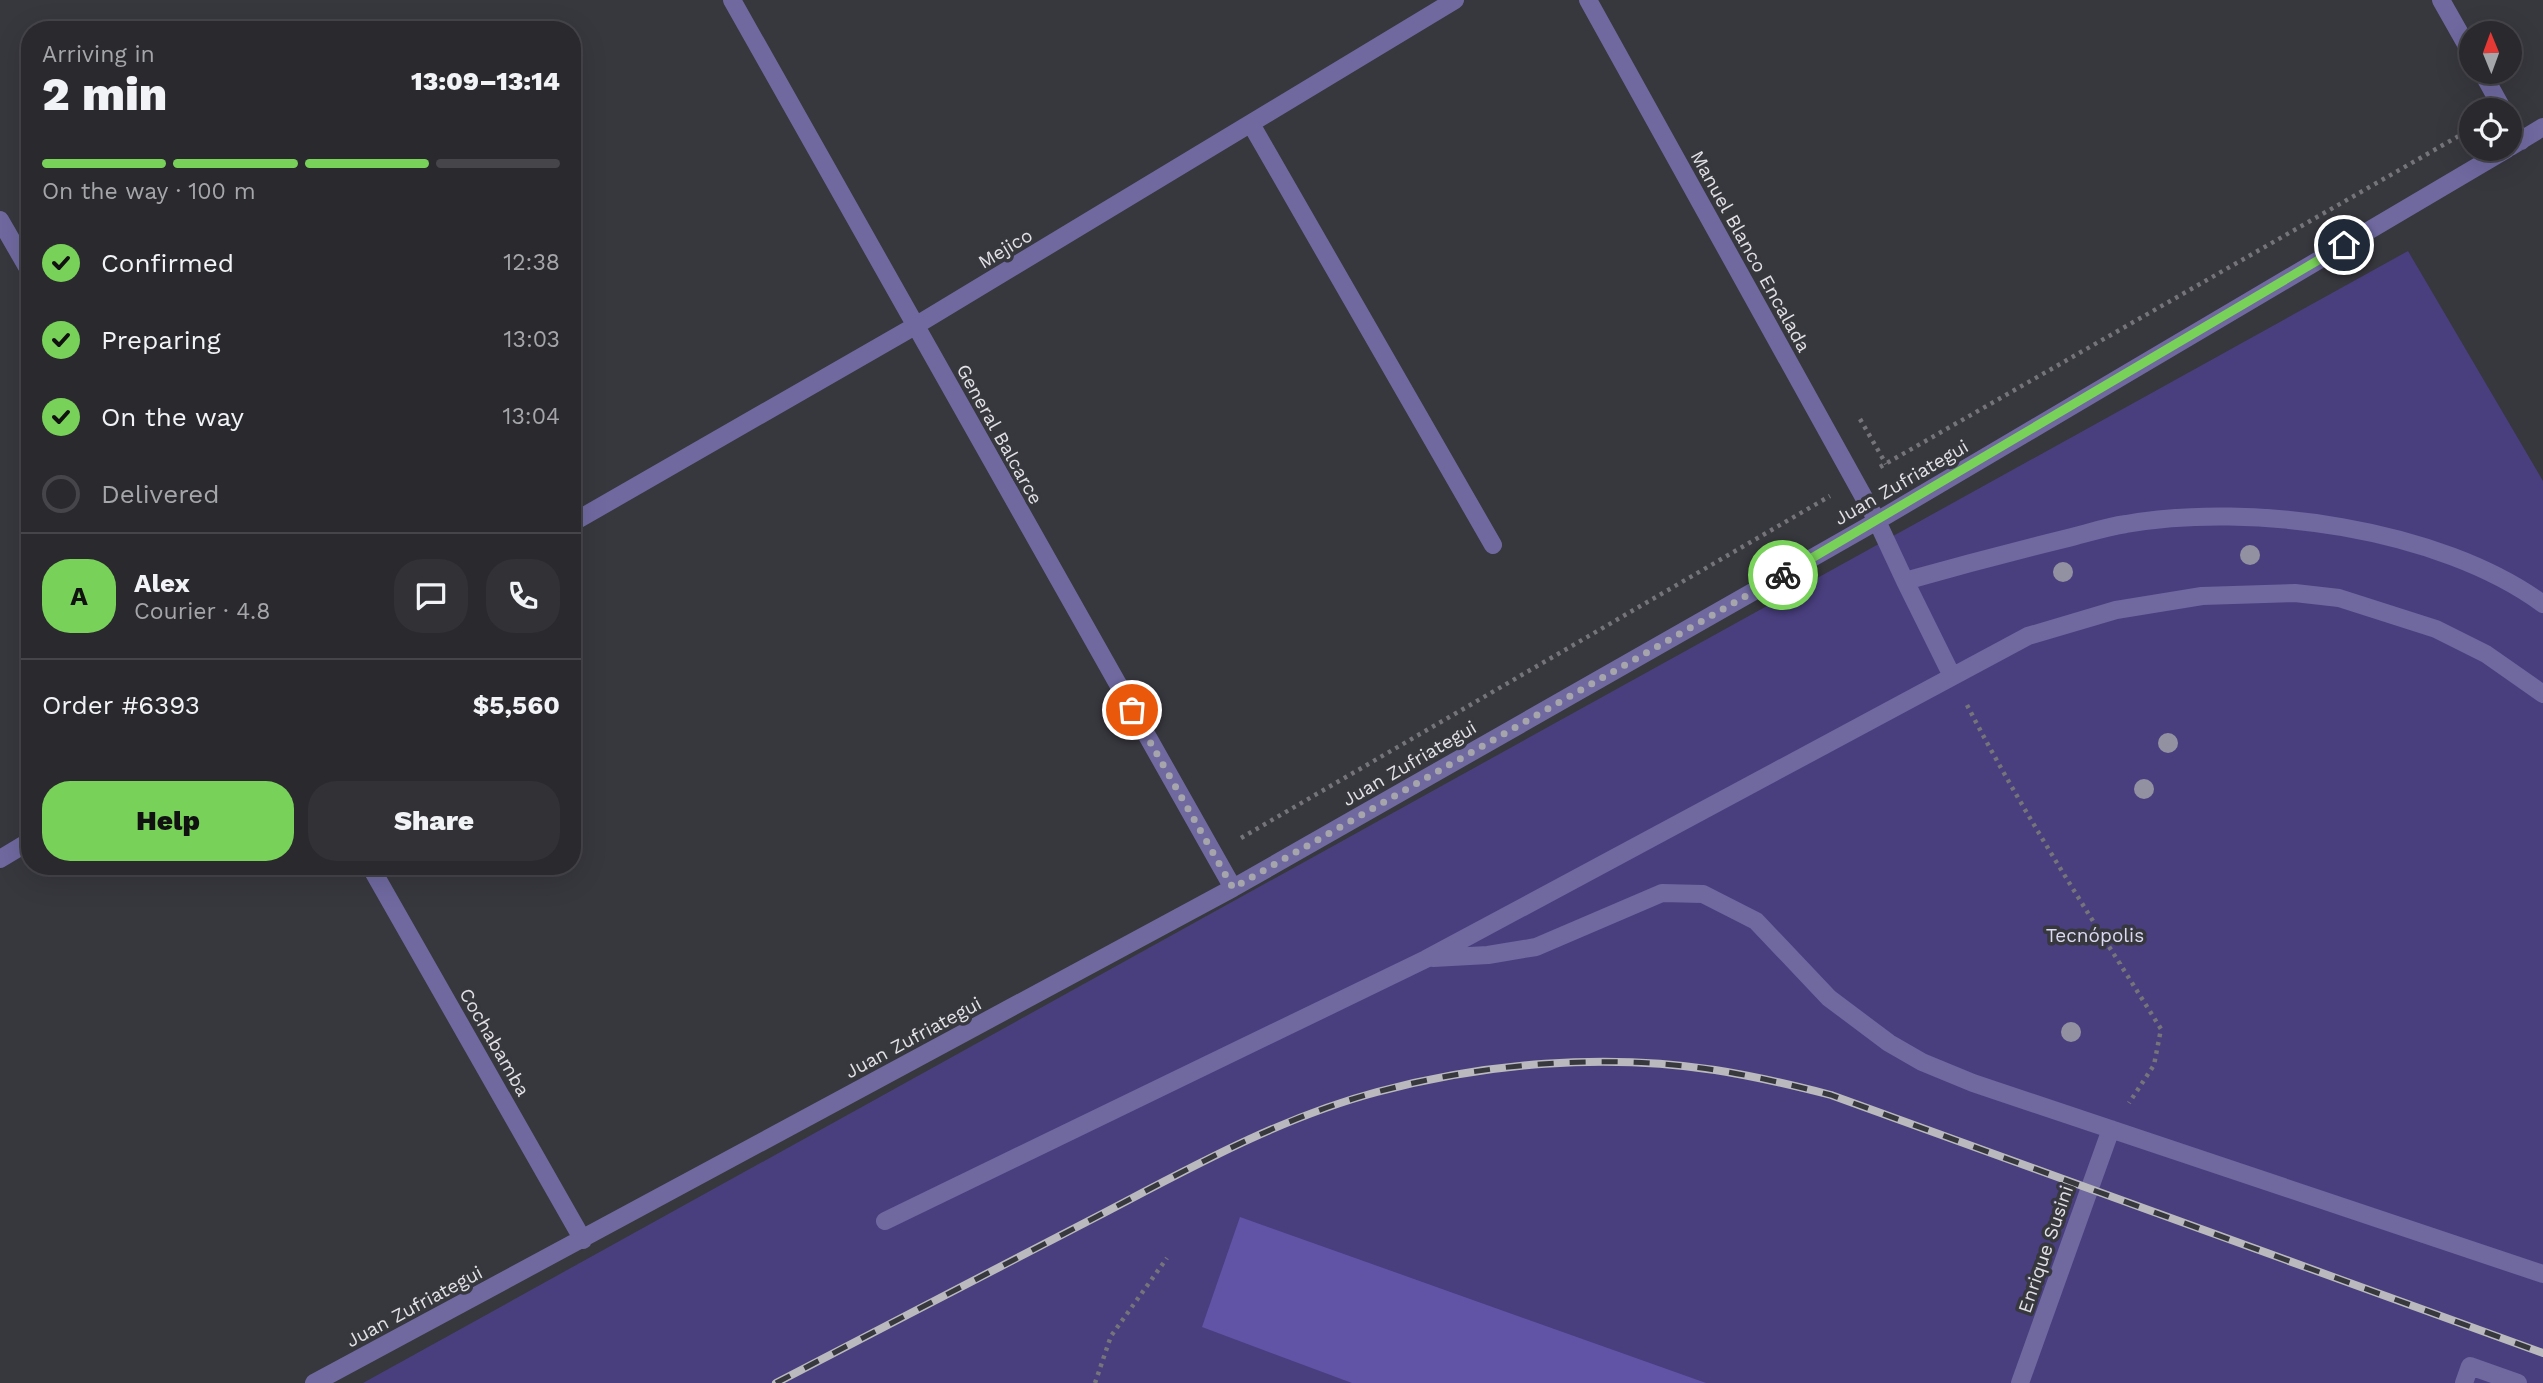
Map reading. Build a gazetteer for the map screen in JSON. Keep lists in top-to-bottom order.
{
  "streets": {
    "street": [
      "Mejico",
      "Manuel Blanco Encalada",
      "General Balcarce",
      "Juan Zufriategui",
      "Cochabamba",
      "Enrique Susini"
    ]
  },
  "crossings": [
    ["Mejico", "General Balcarce"],
    ["Manuel Blanco Encalada", "Juan Zufriategui"],
    ["General Balcarce", "Juan Zufriategui"],
    ["Juan Zufriategui", "Cochabamba"]
  ],
  "parks": ["Tecnópolis"],
  "north": "top",
  "page": {
    "heading": ["2 min", "Arriving in", "13:09–13:14"],
    "panel": [
      "Alex",
      "Courier · 4.8",
      "Order #6393",
      "$5,560"
    ],
    "bar": "On the way · 100 m",
    "list": [
      ["Confirmed", "12:38"],
      ["Preparing", "13:03"],
      ["On the way", "13:04"],
      "Delivered"
    ],
    "round": "A",
    "buttons": ["Help", "Share"]
  }
}
